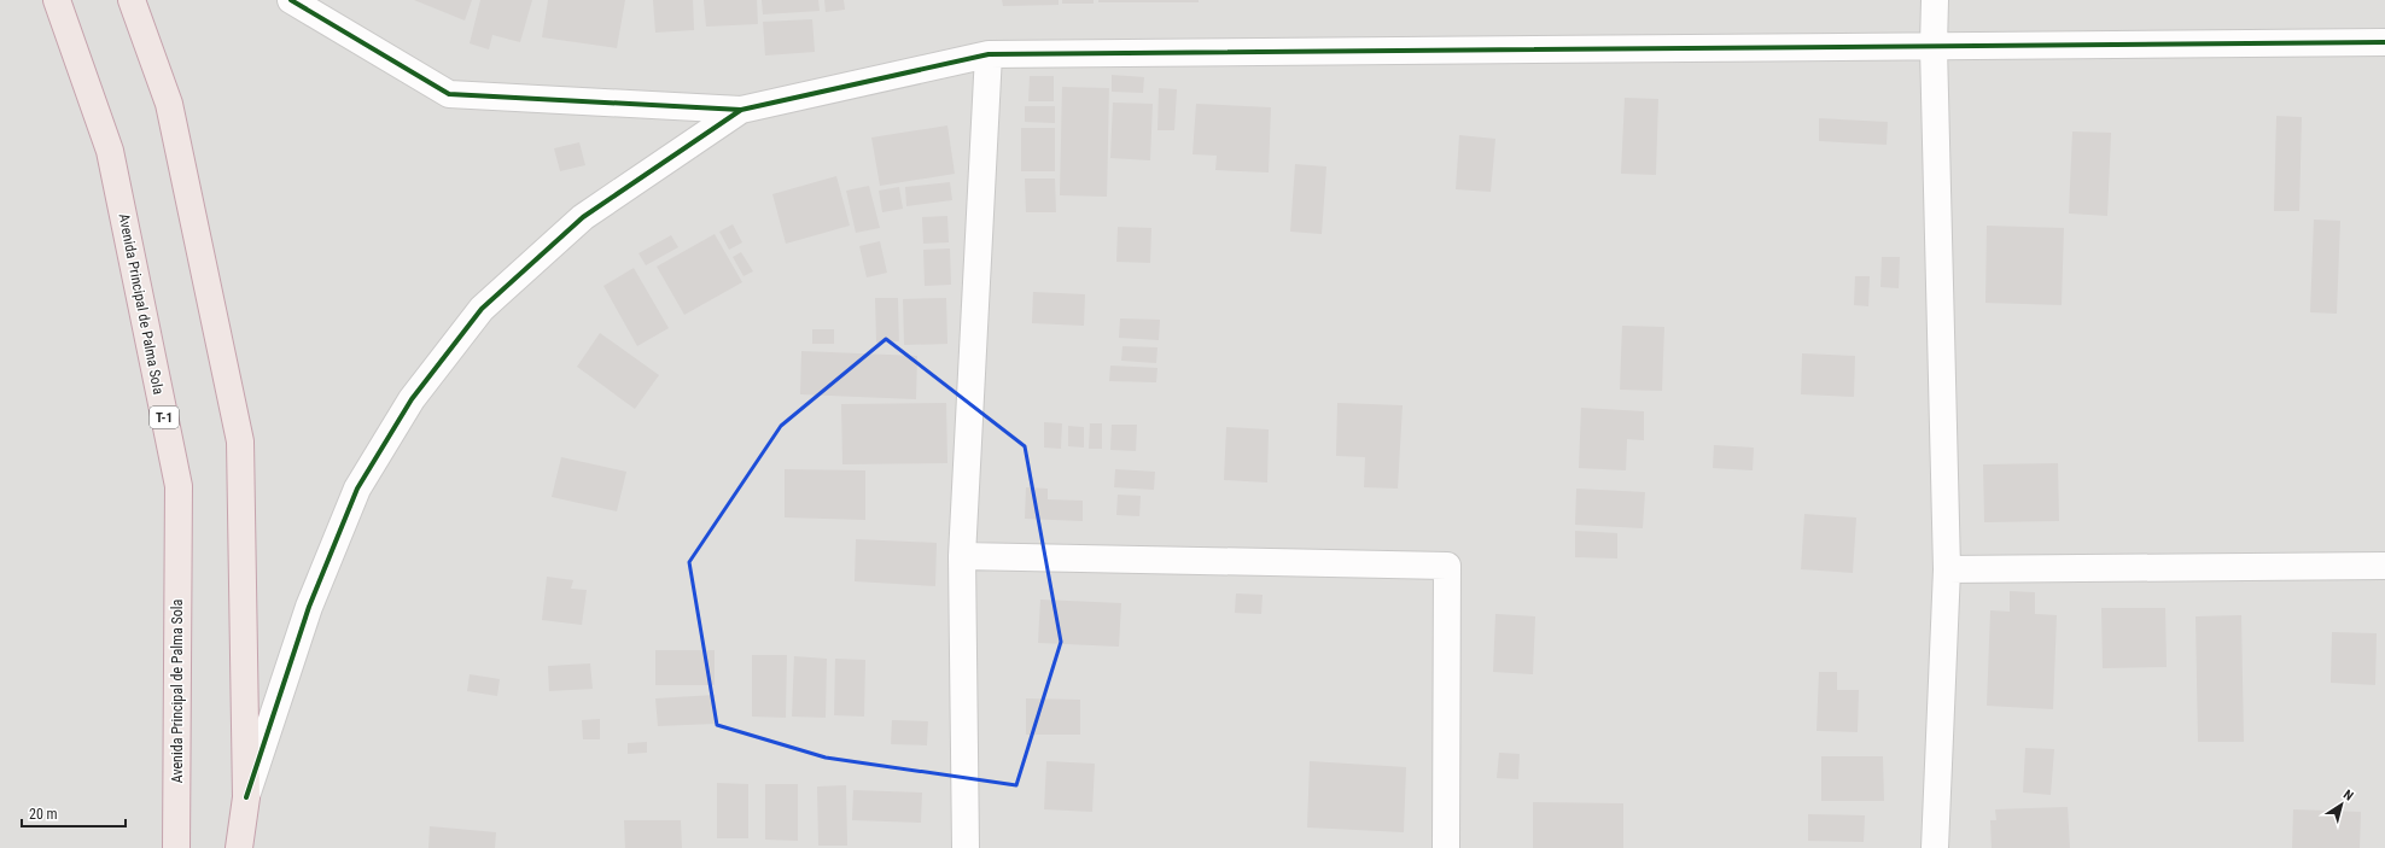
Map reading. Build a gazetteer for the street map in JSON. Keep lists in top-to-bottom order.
{
  "streets": {
    "highway": ["Avenida Principal de Palma Sola", "T-1"]
  },
  "scale_bar": "20 m",
  "north": "top right"
}
